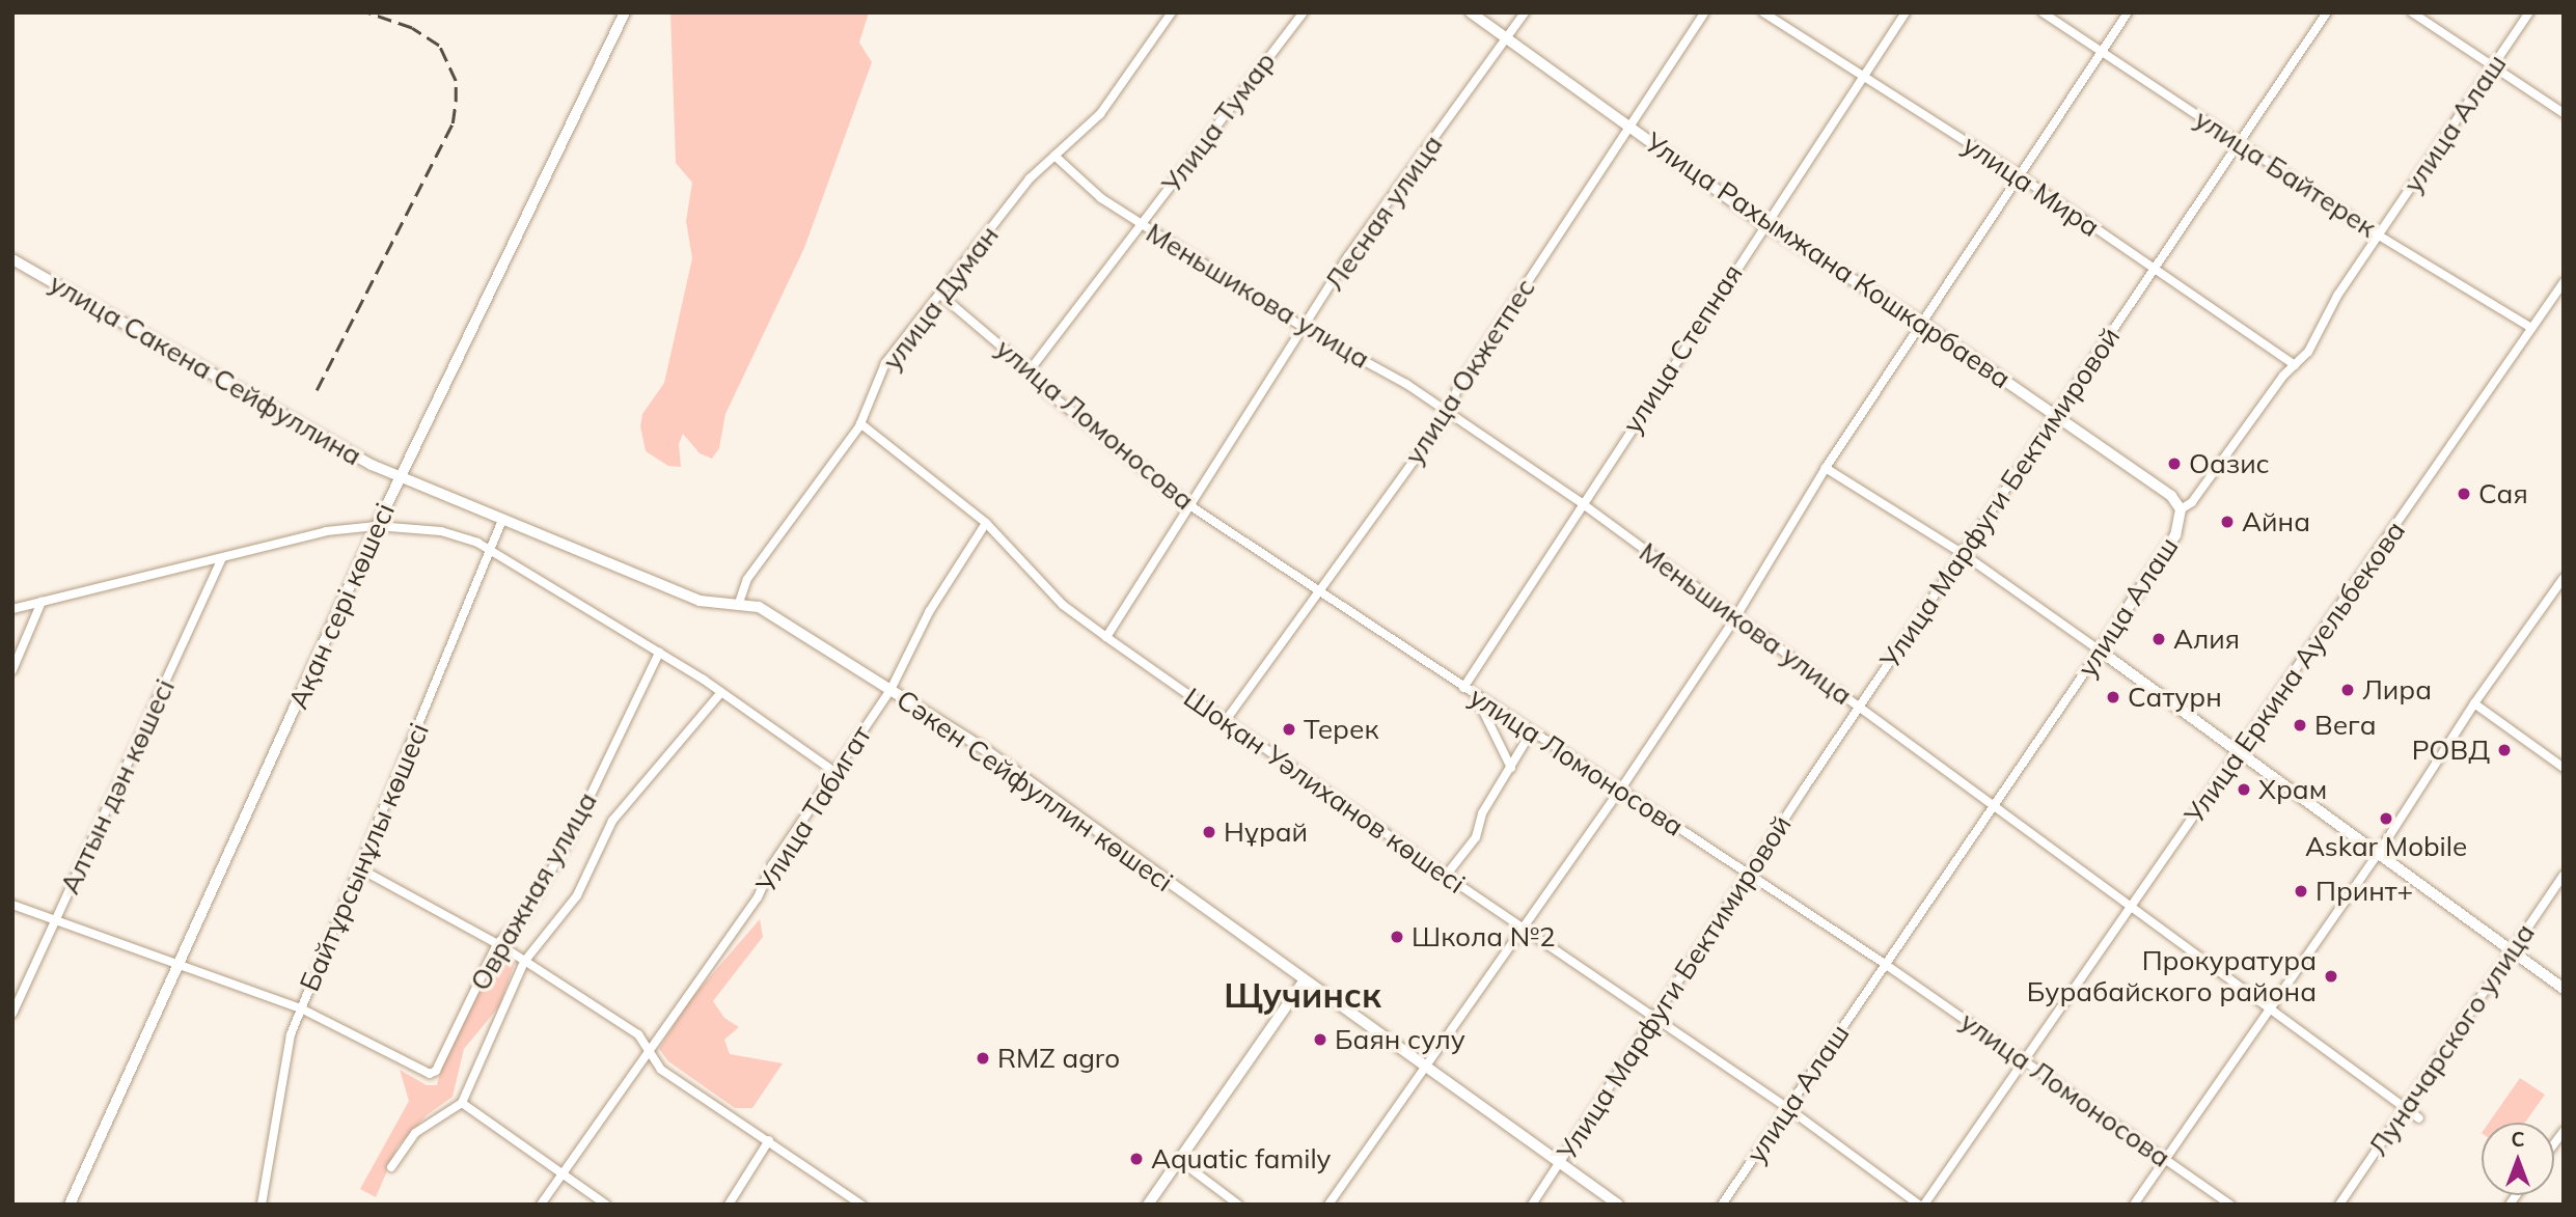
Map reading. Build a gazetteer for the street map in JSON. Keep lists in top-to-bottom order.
{
  "streets": {
    "street": [
      "Улица Тумар",
      "улица Алаш",
      "улица Байтерек",
      "улица Мира",
      "Лесная улица",
      "Улица Рахымжана Кошкарбаева",
      "Меньшикова улица",
      "улица Думан",
      "улица Степная",
      "улица Сакена Сейфуллина",
      "улица Окжетпес",
      "улица Ломоносова",
      "Улица Марфуги Бектимировой",
      "Ақан сері көшесі",
      "Улица Еркина Ауельбекова",
      "Алтын дән көшесі",
      "Сәкен Сейфуллин көшесі",
      "Шоқан Уәлиханов көшесі",
      "Улица Табигат",
      "Байтұрсынұлы көшесі",
      "Овражная улица",
      "Луначарского улица"
    ]
  },
  "crossings": [
    ["Улица Тумар", "Меньшикова улица"],
    ["Улица Тумар", "улица Ломоносова"],
    ["улица Алаш", "улица Байтерек"],
    ["улица Алаш", "улица Мира"],
    ["улица Алаш", "Улица Рахымжана Кошкарбаева"],
    ["улица Алаш", "Меньшикова улица"],
    ["улица Алаш", "улица Ломоносова"],
    ["улица Алаш", "Шоқан Уәлиханов көшесі"],
    ["улица Байтерек", "Улица Марфуги Бектимировой"],
    ["улица Байтерек", "Улица Еркина Ауельбекова"],
    ["улица Мира", "улица Степная"],
    ["улица Мира", "Улица Марфуги Бектимировой"],
    ["Лесная улица", "Улица Рахымжана Кошкарбаева"],
    ["Лесная улица", "Меньшикова улица"],
    ["Лесная улица", "улица Ломоносова"],
    ["Лесная улица", "Шоқан Уәлиханов көшесі"],
    ["Улица Рахымжана Кошкарбаева", "улица Степная"],
    ["Улица Рахымжана Кошкарбаева", "улица Окжетпес"],
    ["Улица Рахымжана Кошкарбаева", "Улица Марфуги Бектимировой"],
    ["Меньшикова улица", "улица Думан"],
    ["Меньшикова улица", "улица Степная"],
    ["Меньшикова улица", "улица Окжетпес"],
    ["Меньшикова улица", "Улица Марфуги Бектимировой"],
    ["Меньшикова улица", "Улица Еркина Ауельбекова"],
    ["Меньшикова улица", "Луначарского улица"],
    ["улица Думан", "улица Ломоносова"],
    ["улица Думан", "Сәкен Сейфуллин көшесі"],
    ["улица Думан", "Шоқан Уәлиханов көшесі"],
    ["улица Степная", "улица Ломоносова"],
    ["улица Сакена Сейфуллина", "Ақан сері көшесі"],
    ["улица Сакена Сейфуллина", "Сәкен Сейфуллин көшесі"],
    ["улица Окжетпес", "улица Ломоносова"],
    ["улица Окжетпес", "Шоқан Уәлиханов көшесі"],
    ["улица Ломоносова", "Улица Марфуги Бектимировой"],
    ["улица Ломоносова", "Улица Еркина Ауельбекова"],
    ["Улица Марфуги Бектимировой", "Сәкен Сейфуллин көшесі"],
    ["Улица Марфуги Бектимировой", "Шоқан Уәлиханов көшесі"],
    ["Ақан сері көшесі", "Сәкен Сейфуллин көшесі"],
    ["Улица Еркина Ауельбекова", "Шоқан Уәлиханов көшесі"],
    ["Сәкен Сейфуллин көшесі", "Улица Табигат"],
    ["Сәкен Сейфуллин көшесі", "Байтұрсынұлы көшесі"],
    ["Шоқан Уәлиханов көшесі", "Улица Табигат"],
    ["Байтұрсынұлы көшесі", "Овражная улица"]
  ],
  "districts": ["Щучинск"],
  "places": [
    "Оазис",
    "Сая",
    "Айна",
    "Алия",
    "Лира",
    "Сатурн",
    "Вега",
    "Терек",
    "РОВД",
    "Храм",
    "Askar Mobile",
    "Нұрай",
    "Принт+",
    "Школа №2",
    "Прокуратура Бурабайского района",
    "Баян сулу",
    "RMZ agro",
    "Aquatic family"
  ],
  "north": "top"
}
